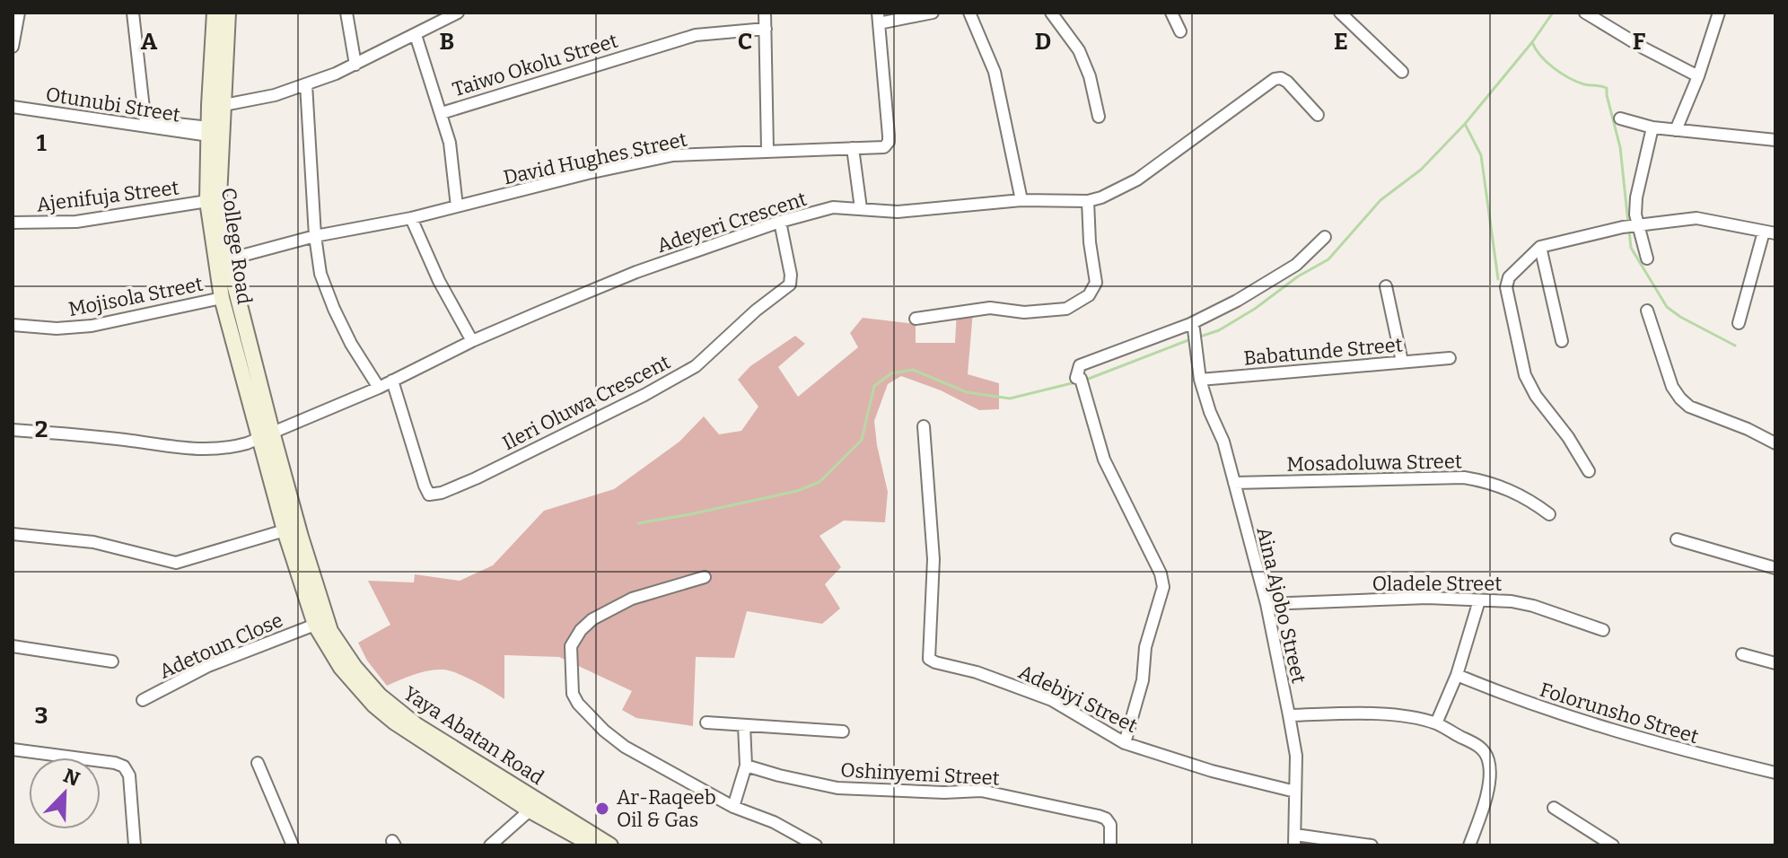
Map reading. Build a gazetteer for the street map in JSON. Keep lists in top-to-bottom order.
{
  "streets": {
    "main road": ["College Road", "Yaya Abatan Road"],
    "street": [
      "Taiwo Okolu Street",
      "Otunubi Street",
      "David Hughes Street",
      "Ajenifuja Street",
      "Adeyeri Crescent",
      "Mojisola Street",
      "Babatunde Street",
      "Ileri Oluwa Crescent",
      "Mosadoluwa Street",
      "Oladele Street",
      "Aina Ajobo Street",
      "Adetoun Close",
      "Adebiyi Street",
      "Folorunsho Street",
      "Oshinyemi Street"
    ]
  },
  "crossings": [
    ["Otunubi Street", "College Road"],
    ["David Hughes Street", "College Road"],
    ["Ajenifuja Street", "College Road"],
    ["Adeyeri Crescent", "College Road"],
    ["Adeyeri Crescent", "Ileri Oluwa Crescent"],
    ["Adeyeri Crescent", "Yaya Abatan Road"],
    ["College Road", "Mojisola Street"],
    ["College Road", "Yaya Abatan Road"],
    ["Babatunde Street", "Aina Ajobo Street"],
    ["Mosadoluwa Street", "Aina Ajobo Street"],
    ["Oladele Street", "Aina Ajobo Street"],
    ["Aina Ajobo Street", "Adebiyi Street"],
    ["Adetoun Close", "Yaya Abatan Road"]
  ],
  "places": ["Ar-Raqeeb Oil & Gas"],
  "north": "top right",
  "grid": {
    "columns": [
      "A",
      "B",
      "C",
      "D",
      "E",
      "F"
    ],
    "rows": ["1", "2", "3"]
  }
}
